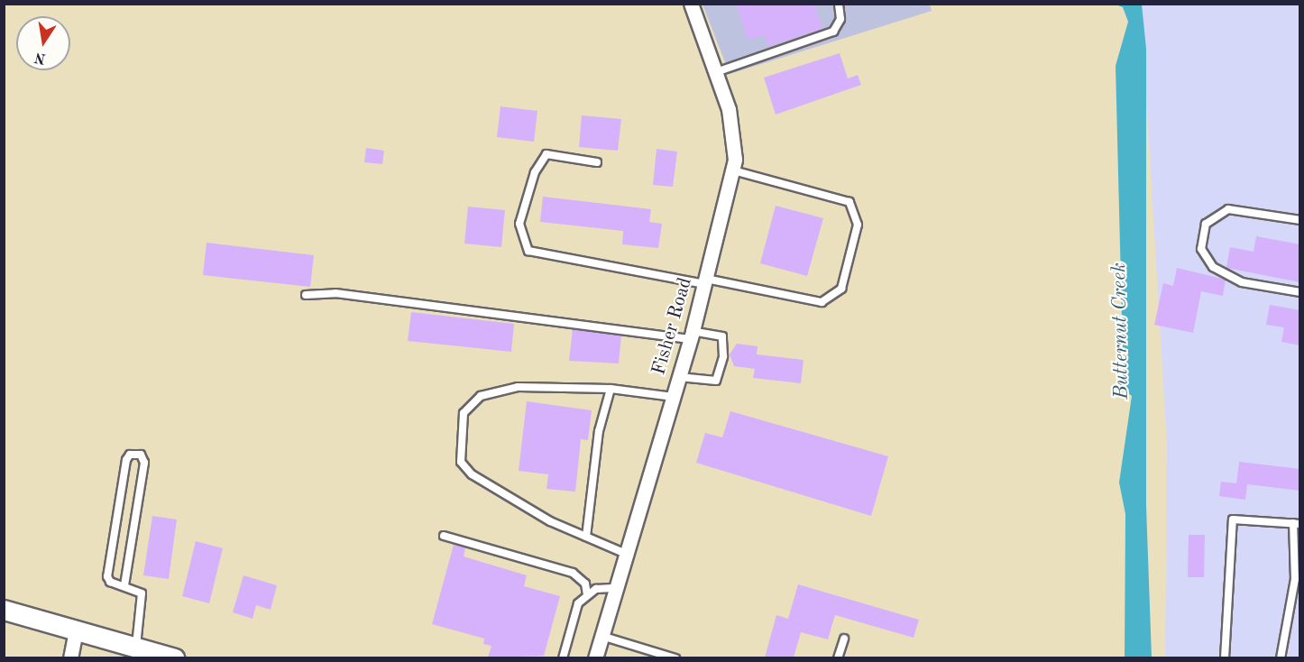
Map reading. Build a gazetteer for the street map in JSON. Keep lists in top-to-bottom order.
{
  "streets": {
    "street": ["Fisher Road"]
  },
  "water": ["Butternut Creek"],
  "north": "bottom"
}
